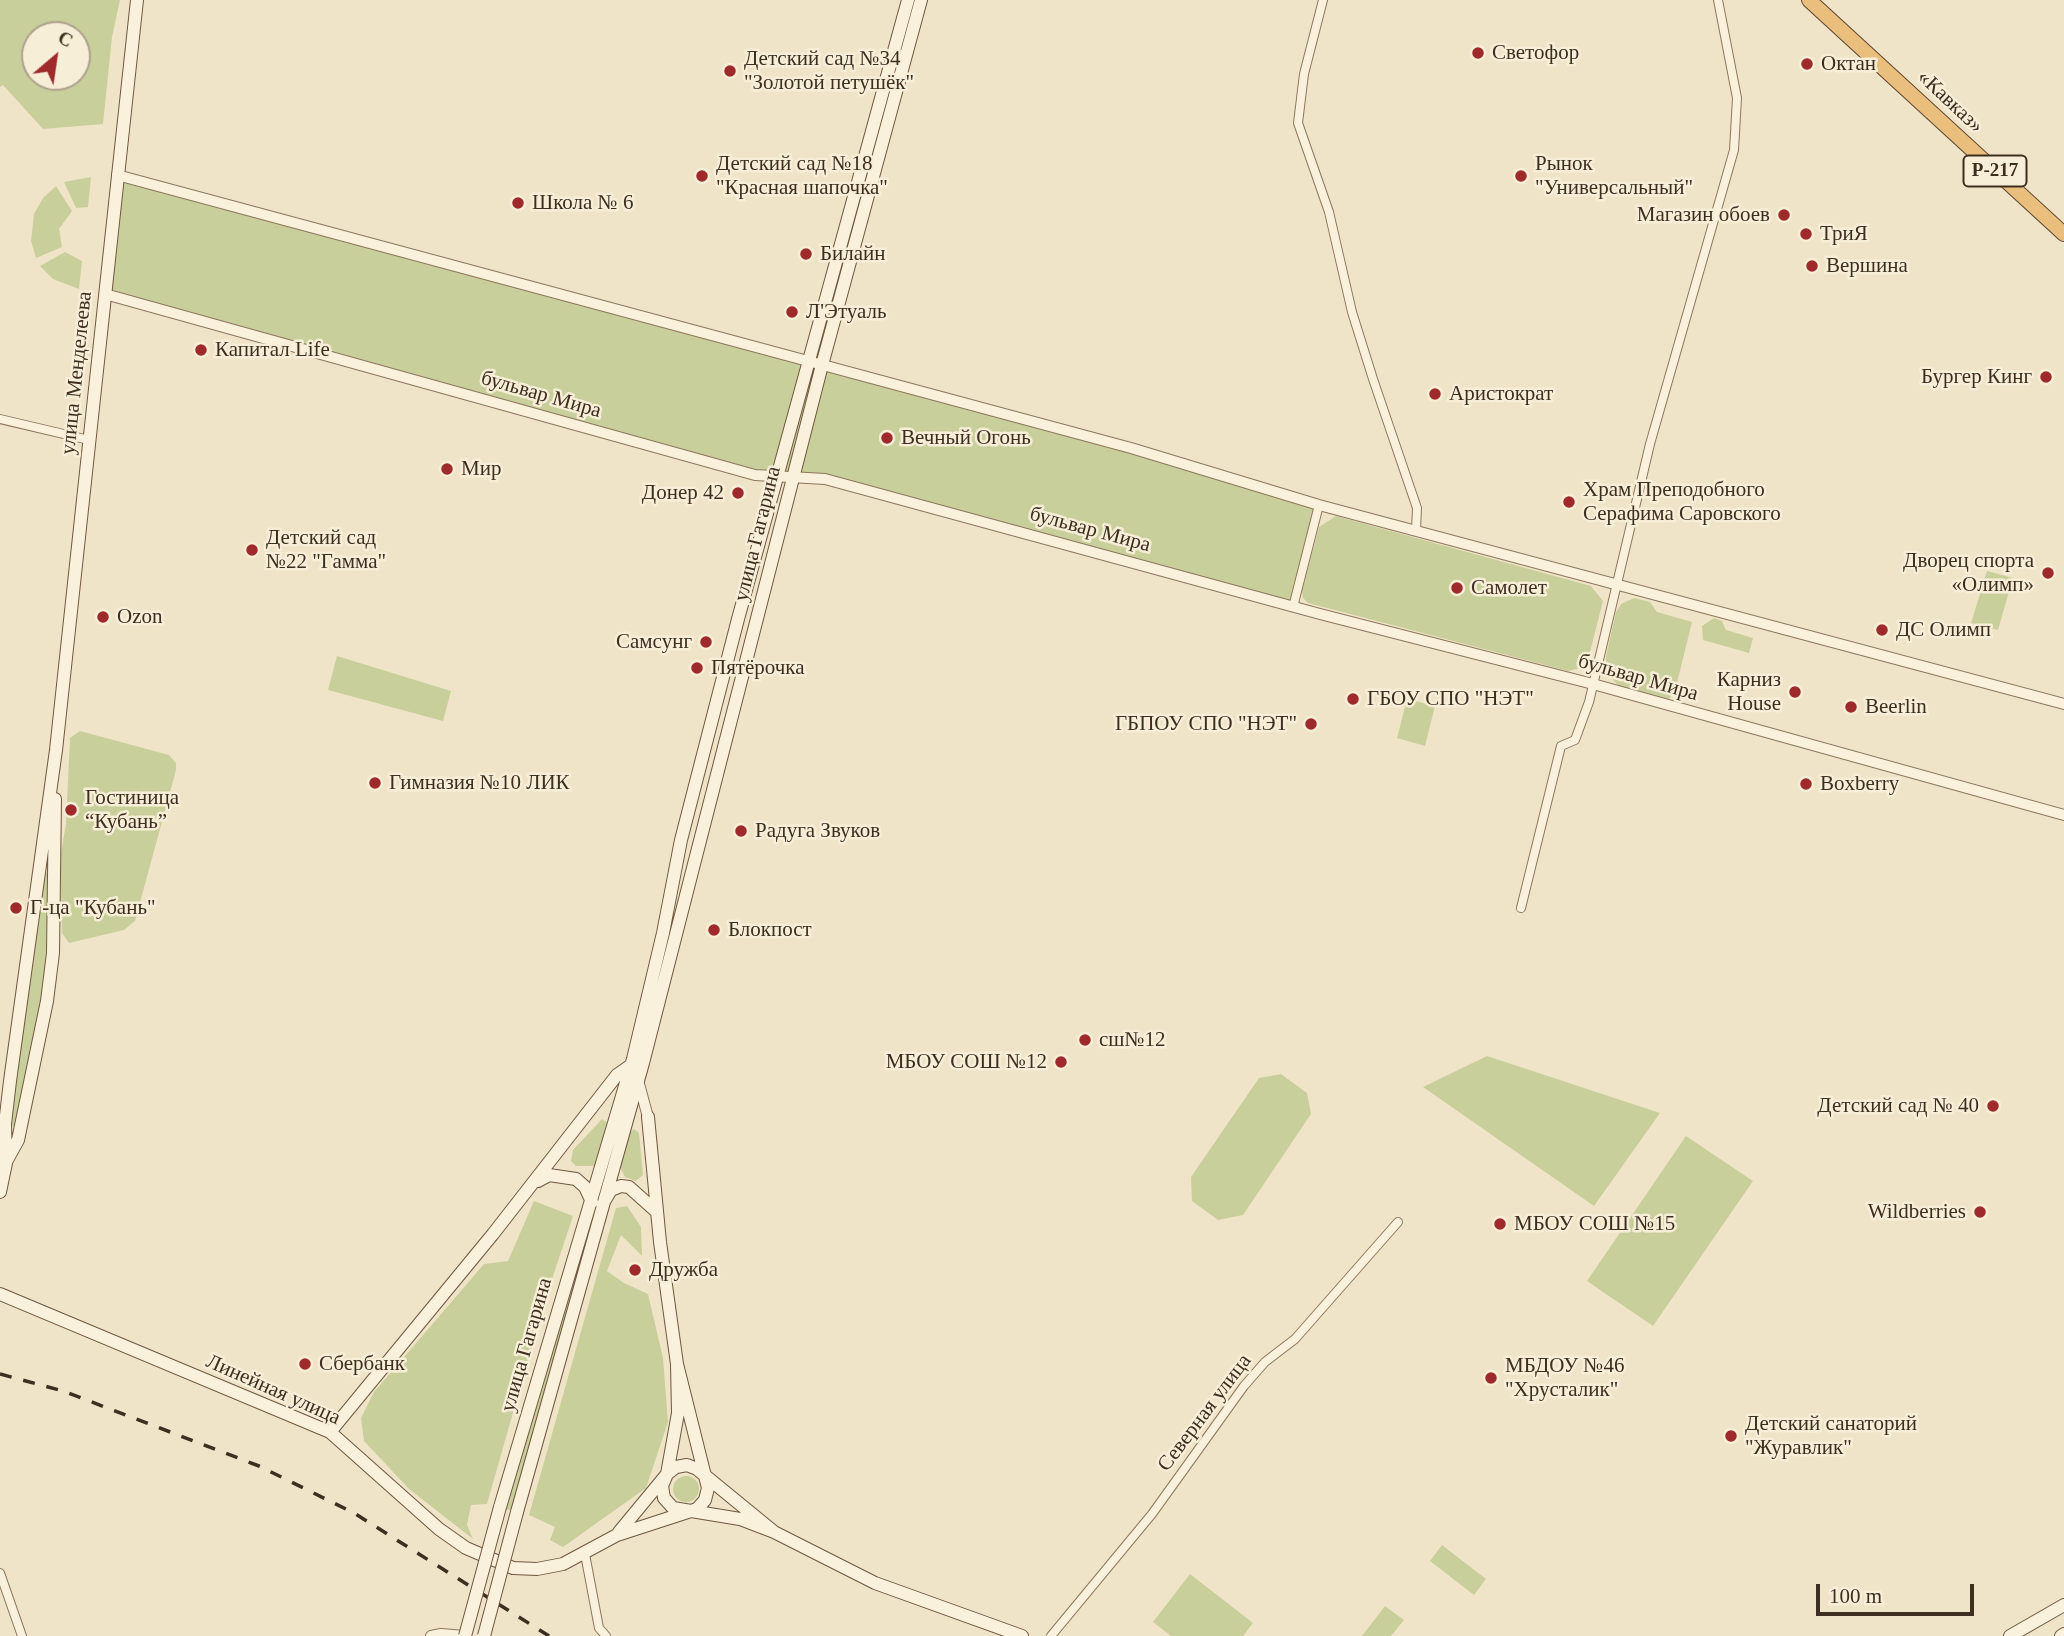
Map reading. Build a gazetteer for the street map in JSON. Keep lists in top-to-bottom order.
{
  "streets": {
    "highway": ["«Кавказ»", "Р-217"],
    "main road": ["улица Менделеева", "улица Гагарина", "Линейная улица"],
    "street": ["бульвар Мира", "Северная улица"]
  },
  "crossings": [
    ["улица Менделеева", "бульвар Мира"],
    ["бульвар Мира", "улица Гагарина"],
    ["улица Гагарина", "Линейная улица"]
  ],
  "places": [
    "Светофор",
    "Октан",
    "Детский сад №34 \"Золотой петушёк\"",
    "Детский сад №18 \"Красная шапочка\"",
    "Рынок \"Универсальный\"",
    "Школа № 6",
    "Магазин обоев",
    "ТриЯ",
    "Билайн",
    "Вершина",
    "Л'Этуаль",
    "Капитал Life",
    "Бургер Кинг",
    "Аристократ",
    "Вечный Огонь",
    "Мир",
    "Донер 42",
    "Храм Преподобного Серафима Саровского",
    "Детский сад №22 \"Гамма\"",
    "Дворец спорта «Олимп»",
    "Самолет",
    "Ozon",
    "ДС Олимп",
    "Самсунг",
    "Пятёрочка",
    "Карниз House",
    "ГБОУ СПО \"НЭТ\"",
    "Beerlin",
    "ГБПОУ СПО \"НЭТ\"",
    "Гимназия №10 ЛИК",
    "Boxberry",
    "Гостиница “Кубань”",
    "Радуга Звуков",
    "Г-ца \"Кубань\"",
    "Блокпост",
    "сш№12",
    "МБОУ СОШ №12",
    "Детский сад № 40",
    "Wildberries",
    "МБОУ СОШ №15",
    "Дружба",
    "Сбербанк",
    "МБДОУ №46 \"Хрусталик\"",
    "Детский санаторий \"Журавлик\""
  ],
  "scale_bar": "100 m",
  "north": "top right"
}
